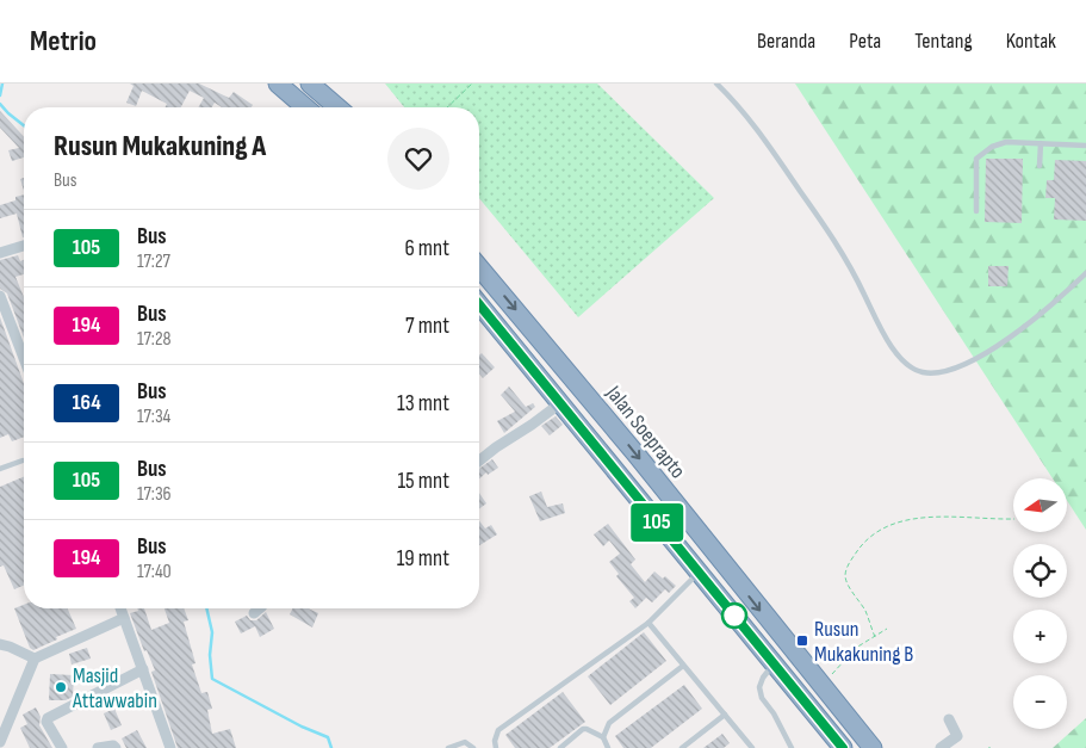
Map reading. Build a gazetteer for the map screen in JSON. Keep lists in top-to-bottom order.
{
  "streets": {
    "highway": ["Jalan Soeprapto"]
  },
  "places": {
    "transit": ["Rusun Mukakuning B"],
    "other": ["Masjid Attawwabin"]
  },
  "lines": ["bus line 105"],
  "north": "left",
  "page": {
    "header": "Metrio",
    "nav": [
      "Beranda",
      "Peta",
      "Tentang",
      "Kontak"
    ],
    "on_map": "105",
    "heading": ["Rusun Mukakuning A", "Bus"],
    "list": [
      {
        "mark": "105",
        "name": "Bus",
        "note": "17:27",
        "value": "6 mnt"
      },
      {
        "mark": "194",
        "name": "Bus",
        "note": "17:28",
        "value": "7 mnt"
      },
      {
        "mark": "164",
        "name": "Bus",
        "note": "17:34",
        "value": "13 mnt"
      },
      {
        "mark": "105",
        "name": "Bus",
        "note": "17:36",
        "value": "15 mnt"
      },
      {
        "mark": "194",
        "name": "Bus",
        "note": "17:40",
        "value": "19 mnt"
      }
    ],
    "map_buttons": ["+", "−"]
  }
}
